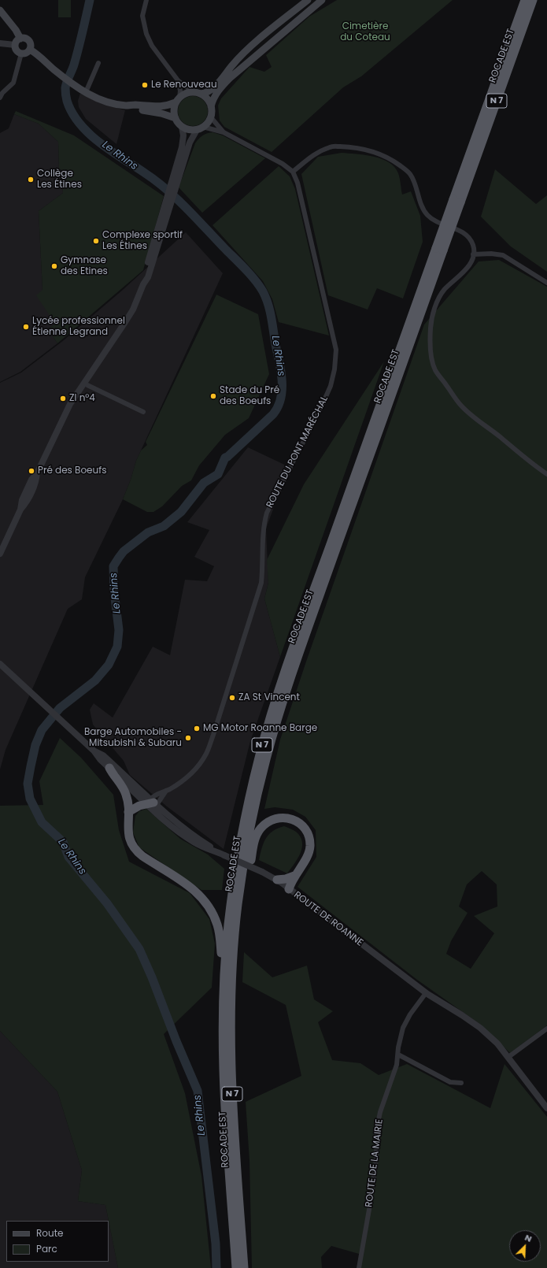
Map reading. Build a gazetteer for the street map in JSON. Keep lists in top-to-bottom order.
{
  "streets": {
    "highway": ["ROCADE EST", "N 7"],
    "street": ["ROUTE DU PONT MARÉCHAL", "ROUTE DE ROANNE", "ROUTE DE LA MAIRIE"]
  },
  "crossings": [
    ["ROUTE DU PONT MARÉCHAL", "ROUTE DE ROANNE"],
    ["ROUTE DE ROANNE", "ROUTE DE LA MAIRIE"]
  ],
  "water": ["Le Rhins"],
  "parks": ["Cimetière du Coteau"],
  "places": [
    "Le Renouveau",
    "Collège Les Étines",
    "Complexe sportif Les Étines",
    "Gymnase des Etines",
    "Lycée professionnel Étienne Legrand",
    "Stade du Pré des Boeufs",
    "ZI n°4",
    "Pré des Boeufs",
    "ZA St Vincent",
    "MG Motor Roanne Barge",
    "Barge Automobiles - Mitsubishi & Subaru"
  ],
  "legend": ["Route", "Parc"],
  "north": "top right"
}
